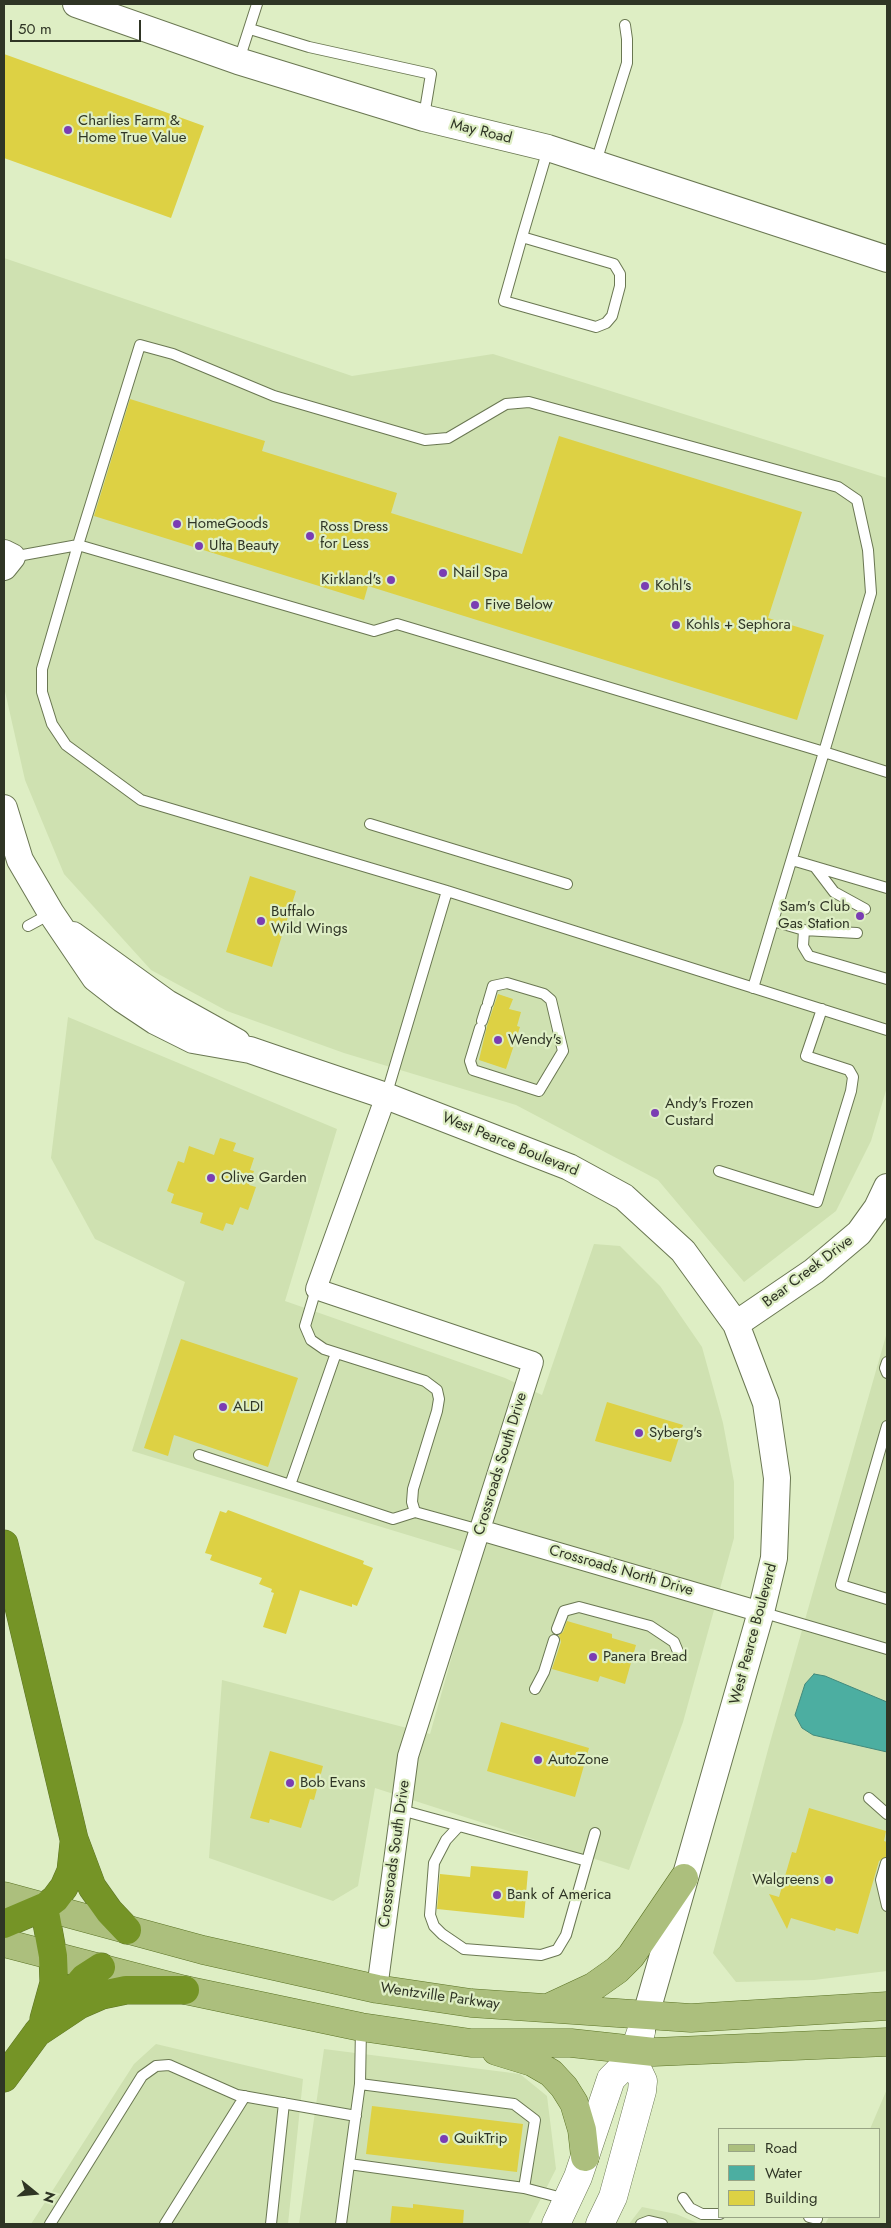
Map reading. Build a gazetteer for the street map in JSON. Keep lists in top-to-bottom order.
{
  "streets": {
    "main road": ["West Pearce Boulevard", "Wentzville Parkway"],
    "street": [
      "May Road",
      "Bear Creek Drive",
      "Crossroads South Drive",
      "Crossroads North Drive"
    ]
  },
  "crossings": [
    ["West Pearce Boulevard", "Bear Creek Drive"],
    ["West Pearce Boulevard", "Crossroads North Drive"],
    ["West Pearce Boulevard", "Wentzville Parkway"],
    ["Crossroads South Drive", "Crossroads North Drive"],
    ["Crossroads South Drive", "Wentzville Parkway"]
  ],
  "places": [
    "Charlies Farm & Home True Value",
    "HomeGoods",
    "Ross Dress for Less",
    "Ulta Beauty",
    "Nail Spa",
    "Kirkland's",
    "Kohl's",
    "Five Below",
    "Kohls + Sephora",
    "Sam's Club Gas Station",
    "Buffalo Wild Wings",
    "Wendy's",
    "Andy's Frozen Custard",
    "Olive Garden",
    "ALDI",
    "Syberg's",
    "Panera Bread",
    "AutoZone",
    "Bob Evans",
    "Walgreens",
    "Bank of America",
    "QuikTrip"
  ],
  "legend": ["Road", "Water", "Building"],
  "scale_bar": "50 m",
  "north": "right"
}
